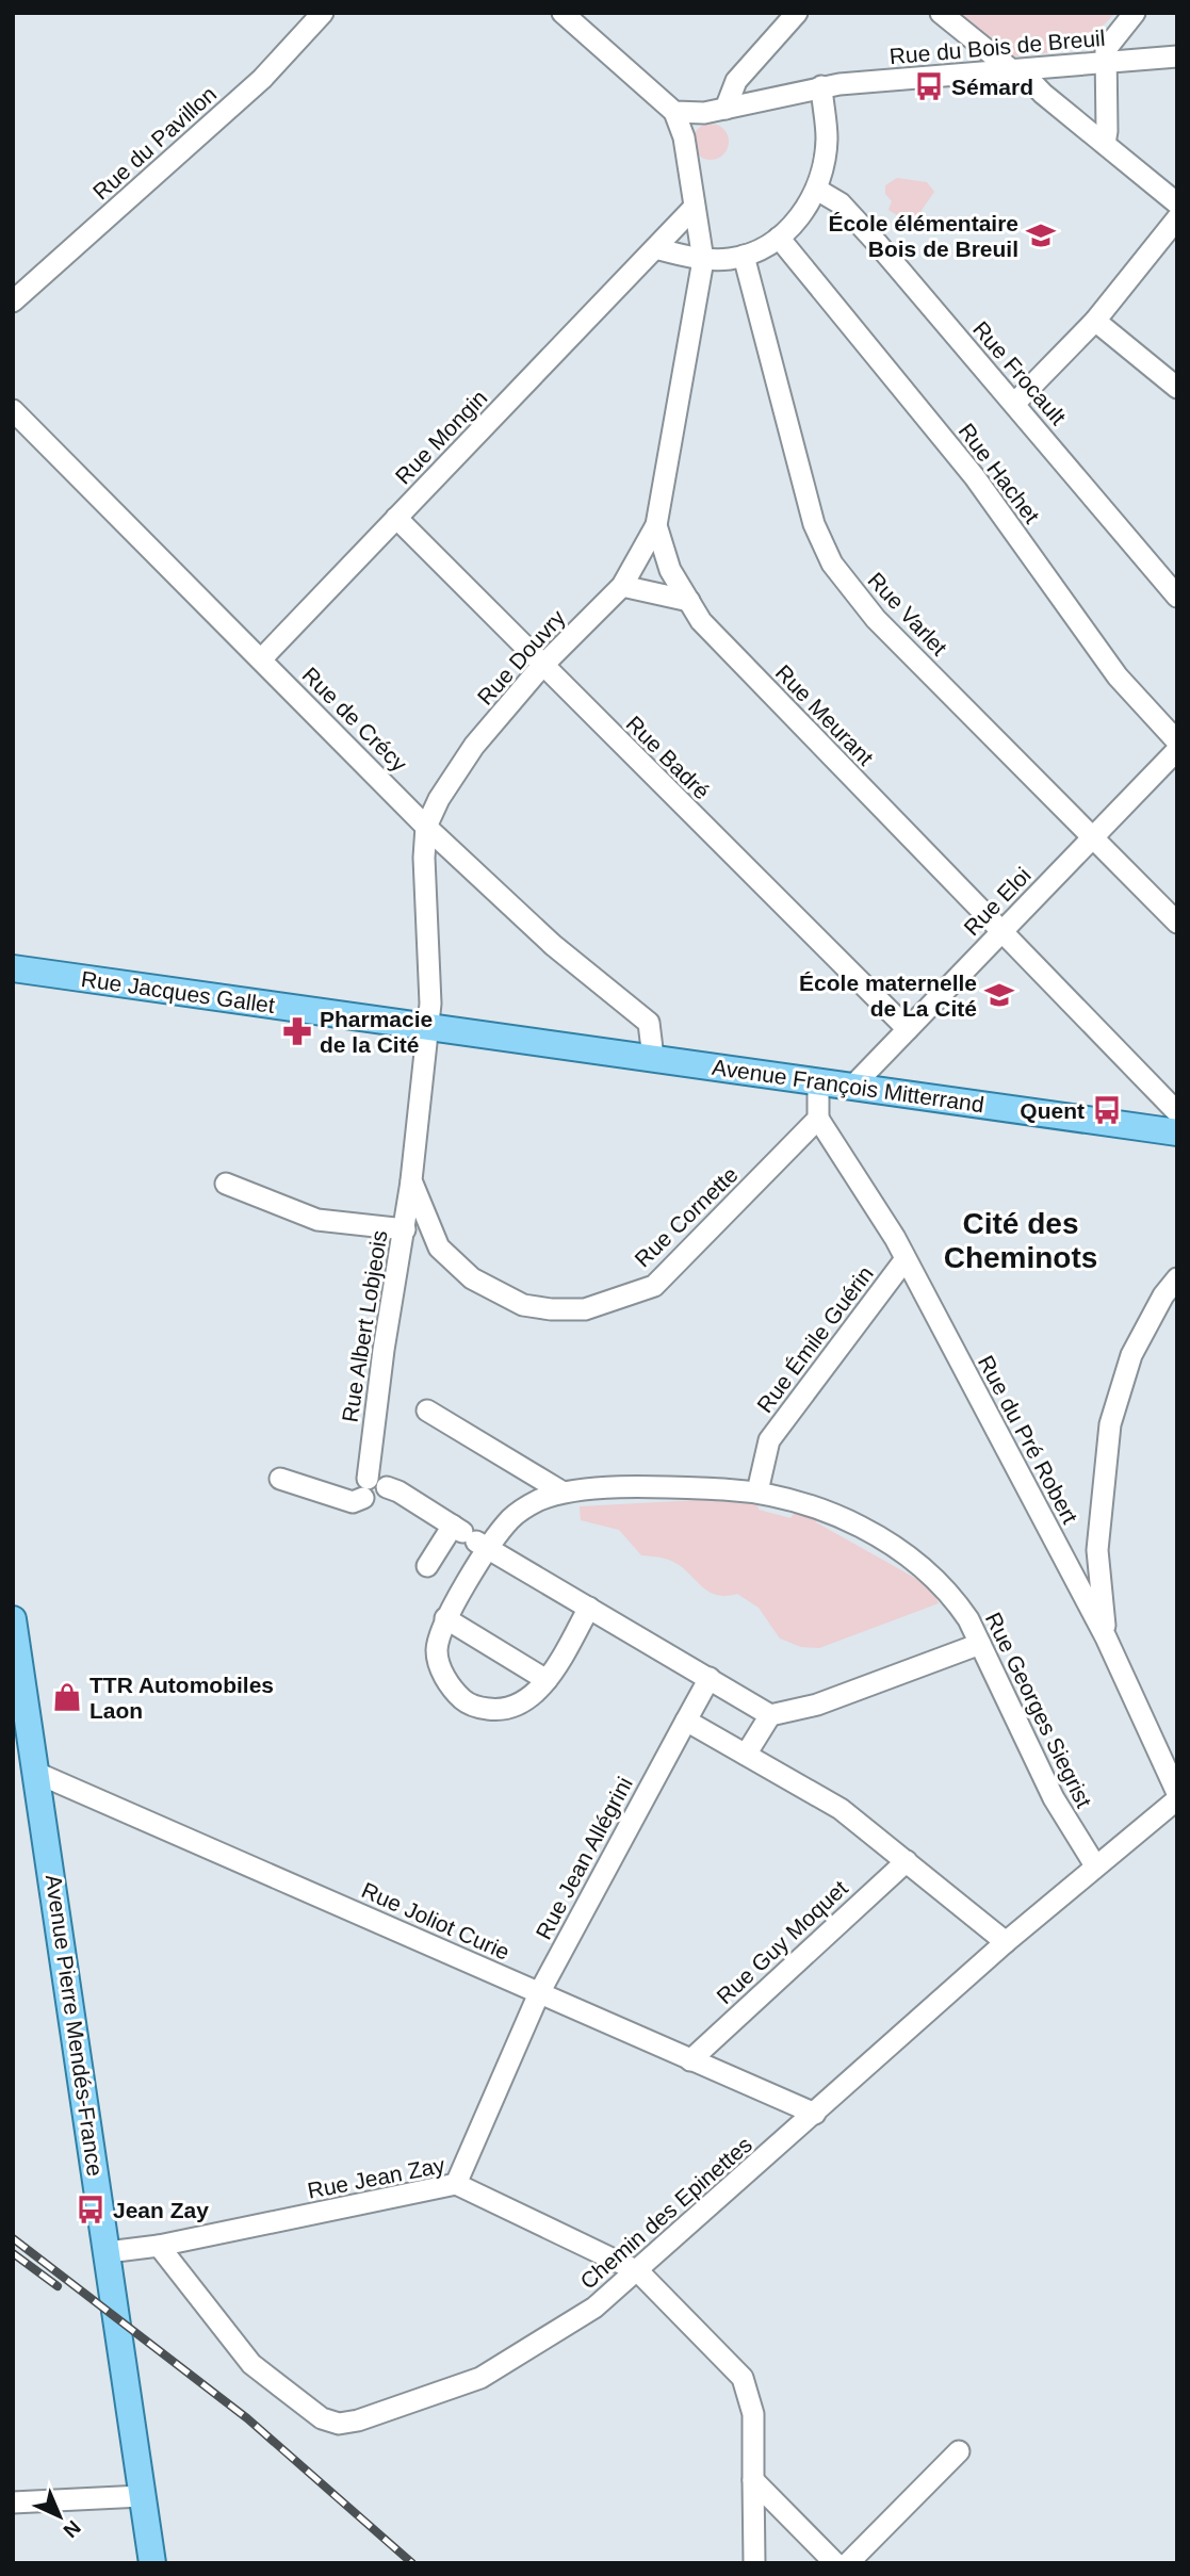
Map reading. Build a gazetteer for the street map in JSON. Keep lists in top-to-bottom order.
{
  "streets": {
    "main road": ["Rue Jacques Gallet", "Avenue François Mitterrand", "Avenue Pierre Mendés-France"],
    "street": [
      "Rue du Bois de Breuil",
      "Rue du Pavillon",
      "Rue Frocault",
      "Rue Mongin",
      "Rue Hachet",
      "Rue Varlet",
      "Rue Douvry",
      "Rue Meurant",
      "Rue de Crécy",
      "Rue Badré",
      "Rue Eloi",
      "Rue Cornette",
      "Rue Albert Lobjeois",
      "Rue Émile Guérin",
      "Rue du Pré Robert",
      "Rue Georges Siegrist",
      "Rue Jean Allégrini",
      "Rue Joliot Curie",
      "Rue Guy Moquet",
      "Rue Jean Zay",
      "Chemin des Epinettes"
    ]
  },
  "crossings": [
    ["Rue Mongin", "Rue de Crécy"],
    ["Rue Mongin", "Rue Badré"],
    ["Rue Varlet", "Rue Eloi"],
    ["Rue Douvry", "Rue Meurant"],
    ["Rue Douvry", "Rue de Crécy"],
    ["Rue Douvry", "Rue Badré"],
    ["Rue Douvry", "Rue Cornette"],
    ["Rue Meurant", "Rue Eloi"],
    ["Rue de Crécy", "Rue Jacques Gallet"],
    ["Rue de Crécy", "Avenue François Mitterrand"],
    ["Rue de Crécy", "Rue Cornette"],
    ["Rue Badré", "Rue Eloi"],
    ["Rue Eloi", "Avenue François Mitterrand"],
    ["Rue Jacques Gallet", "Avenue François Mitterrand"],
    ["Rue Jacques Gallet", "Rue Cornette"],
    ["Rue Cornette", "Rue Albert Lobjeois"],
    ["Rue Cornette", "Rue du Pré Robert"],
    ["Rue Émile Guérin", "Rue du Pré Robert"],
    ["Rue Émile Guérin", "Rue Georges Siegrist"],
    ["Rue Georges Siegrist", "Chemin des Epinettes"],
    ["Rue Jean Allégrini", "Rue Joliot Curie"],
    ["Rue Jean Allégrini", "Rue Jean Zay"],
    ["Rue Joliot Curie", "Rue Guy Moquet"],
    ["Rue Joliot Curie", "Avenue Pierre Mendés-France"],
    ["Rue Joliot Curie", "Chemin des Epinettes"],
    ["Avenue Pierre Mendés-France", "Rue Jean Zay"],
    ["Rue Jean Zay", "Chemin des Epinettes"]
  ],
  "districts": ["Cité des Cheminots"],
  "places": {
    "bus stop": ["Sémard", "Quent", "Jean Zay"],
    "school or university": ["École élémentaire Bois de Breuil", "École maternelle de La Cité"],
    "pharmacy": ["Pharmacie de la Cité"],
    "shop": ["TTR Automobiles Laon"]
  },
  "north": "bottom right"
}
